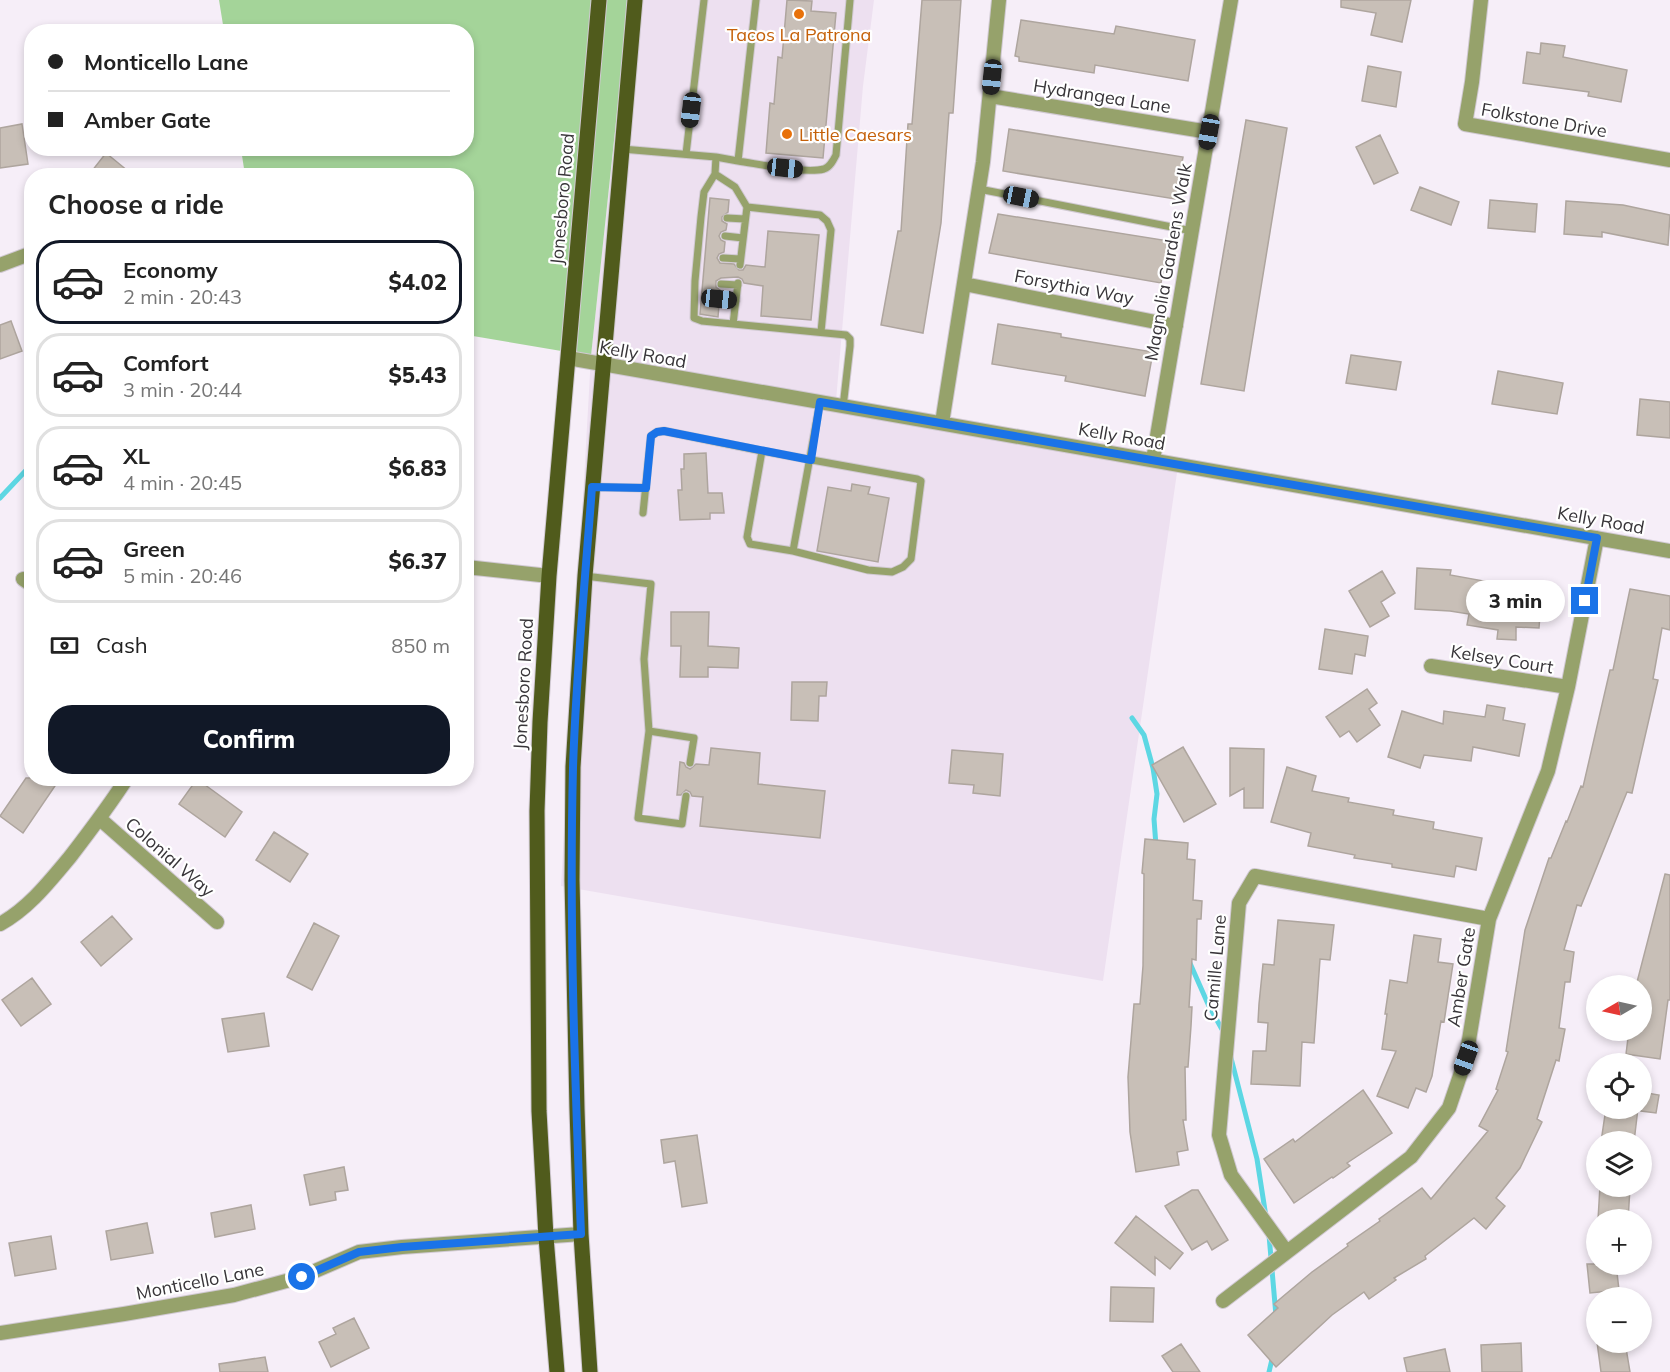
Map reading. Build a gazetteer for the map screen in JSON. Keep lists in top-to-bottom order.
{
  "streets": {
    "main road": ["Jonesboro Road"],
    "street": [
      "Hydrangea Lane",
      "Folkstone Drive",
      "Magnolia Gardens Walk",
      "Forsythia Way",
      "Kelly Road",
      "Kelsey Court",
      "Colonial Way",
      "Camille Lane",
      "Amber Gate",
      "Monticello Lane"
    ]
  },
  "crossings": [
    ["Hydrangea Lane", "Magnolia Gardens Walk"],
    ["Jonesboro Road", "Kelly Road"],
    ["Jonesboro Road", "Monticello Lane"],
    ["Magnolia Gardens Walk", "Forsythia Way"],
    ["Magnolia Gardens Walk", "Kelly Road"],
    ["Kelly Road", "Amber Gate"],
    ["Kelsey Court", "Amber Gate"],
    ["Camille Lane", "Amber Gate"]
  ],
  "places": ["Tacos La Patrona", "Little Caesars"],
  "north": "left",
  "page": {
    "banner": ["Monticello Lane", "Amber Gate"],
    "heading": "Choose a ride",
    "list": [
      {
        "name": "Economy",
        "note": "2 min · 20:43",
        "value": "$4.02"
      },
      {
        "name": "Comfort",
        "note": "3 min · 20:44",
        "value": "$5.43"
      },
      {
        "name": "XL",
        "note": "4 min · 20:45",
        "value": "$6.83"
      },
      {
        "name": "Green",
        "note": "5 min · 20:46",
        "value": "$6.37"
      }
    ],
    "bubble": "3 min",
    "pay": ["Cash", "850 m"],
    "buttons": "Confirm",
    "map_buttons": ["+", "−"]
  }
}
